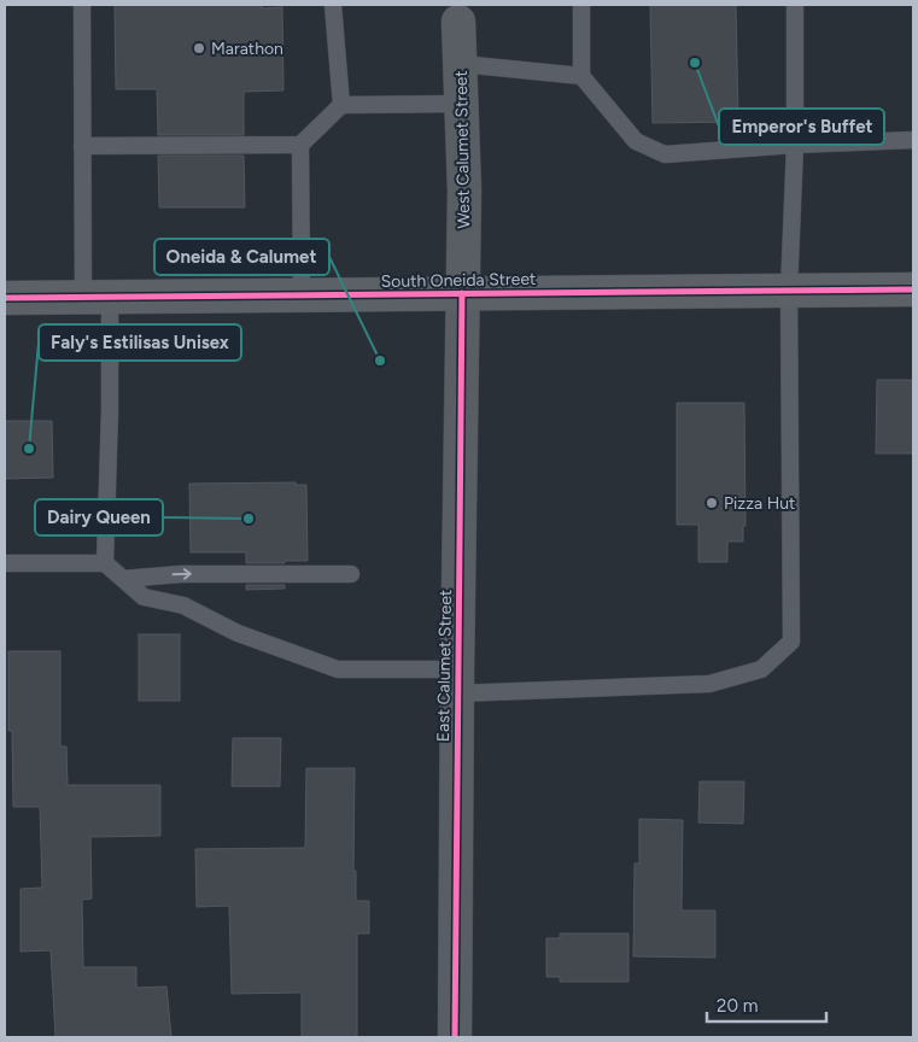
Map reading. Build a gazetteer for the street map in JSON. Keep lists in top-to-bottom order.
{
  "streets": {
    "main road": ["West Calumet Street", "South Oneida Street", "East Calumet Street"]
  },
  "crossings": [
    ["West Calumet Street", "South Oneida Street"],
    ["West Calumet Street", "East Calumet Street"],
    ["South Oneida Street", "East Calumet Street"]
  ],
  "places": [
    "Marathon",
    "Emperor's Buffet",
    "Oneida & Calumet",
    "Faly's Estilisas Unisex",
    "Pizza Hut",
    "Dairy Queen"
  ],
  "scale_bar": "20 m"
}
